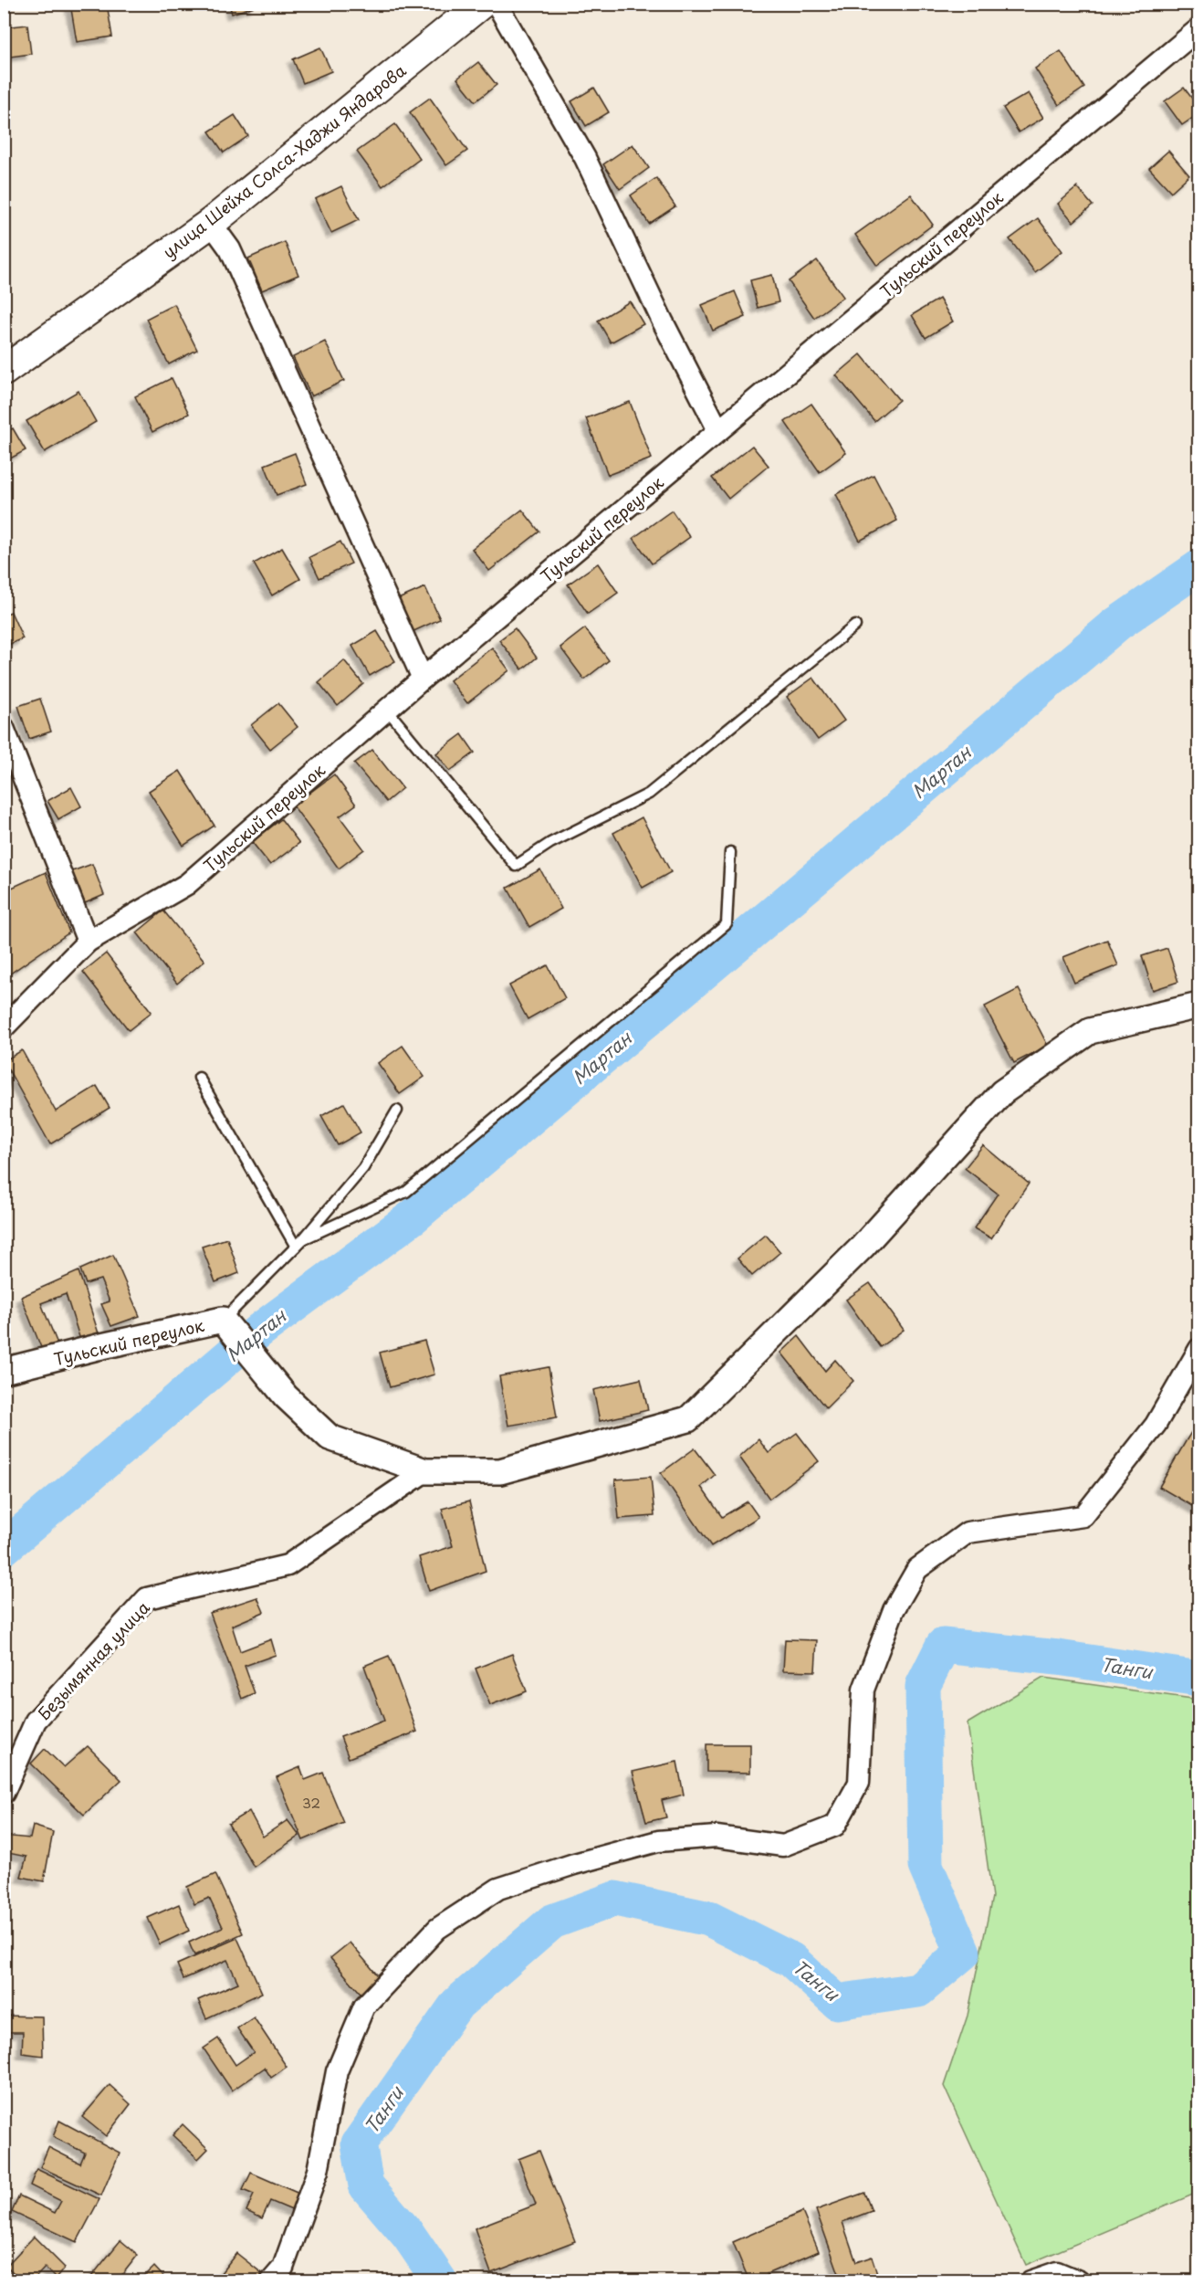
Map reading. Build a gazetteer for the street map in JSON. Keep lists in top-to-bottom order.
{
  "streets": {
    "main road": ["улица Шейха Солса-Хаджи Яндарова"],
    "street": ["Тульский переулок", "Безымянная улица"]
  },
  "crossings": [
    ["Тульский переулок", "Безымянная улица"]
  ],
  "water": ["Мартан", "Танги"],
  "house_numbers": ["32"]
}
